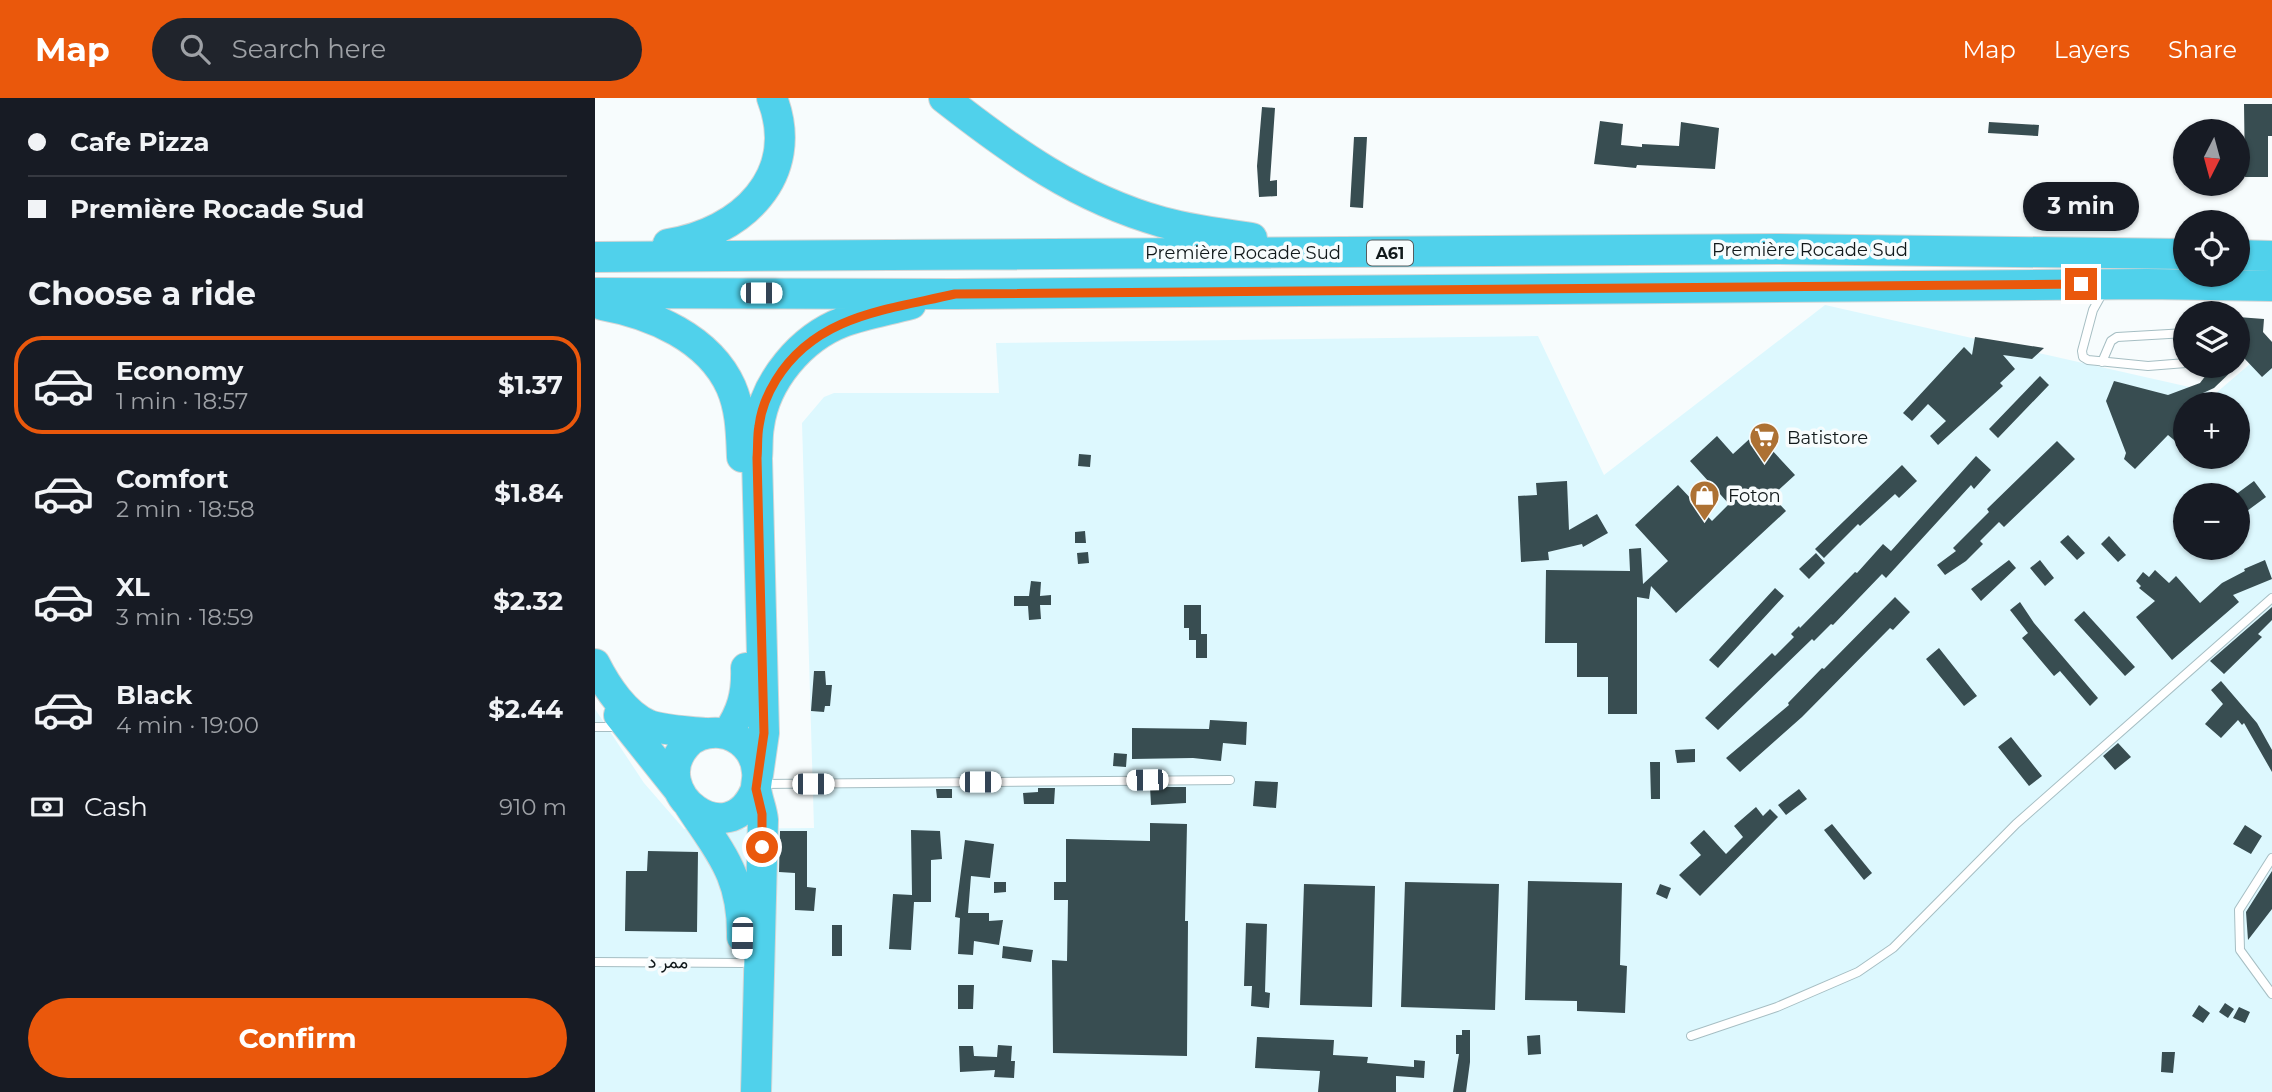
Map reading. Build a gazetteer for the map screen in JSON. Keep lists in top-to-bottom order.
{
  "streets": {
    "highway": ["Première Rocade Sud", "A61"],
    "lane": ["ممر د"]
  },
  "places": {
    "supermarket": ["Batistore"],
    "shop": ["Foton"]
  },
  "north": "bottom",
  "page": {
    "header": "Map",
    "search": "Search here",
    "nav": ["Map", "Layers", "Share"],
    "banner": ["Cafe Pizza", "Première Rocade Sud"],
    "map_buttons": ["+", "−"],
    "bubble": "3 min",
    "heading": "Choose a ride",
    "list": [
      {
        "name": "Economy",
        "note": "1 min · 18:57",
        "value": "$1.37"
      },
      {
        "name": "Comfort",
        "note": "2 min · 18:58",
        "value": "$1.84"
      },
      {
        "name": "XL",
        "note": "3 min · 18:59",
        "value": "$2.32"
      },
      {
        "name": "Black",
        "note": "4 min · 19:00",
        "value": "$2.44"
      }
    ],
    "pay": ["Cash", "910 m"],
    "buttons": "Confirm"
  }
}
